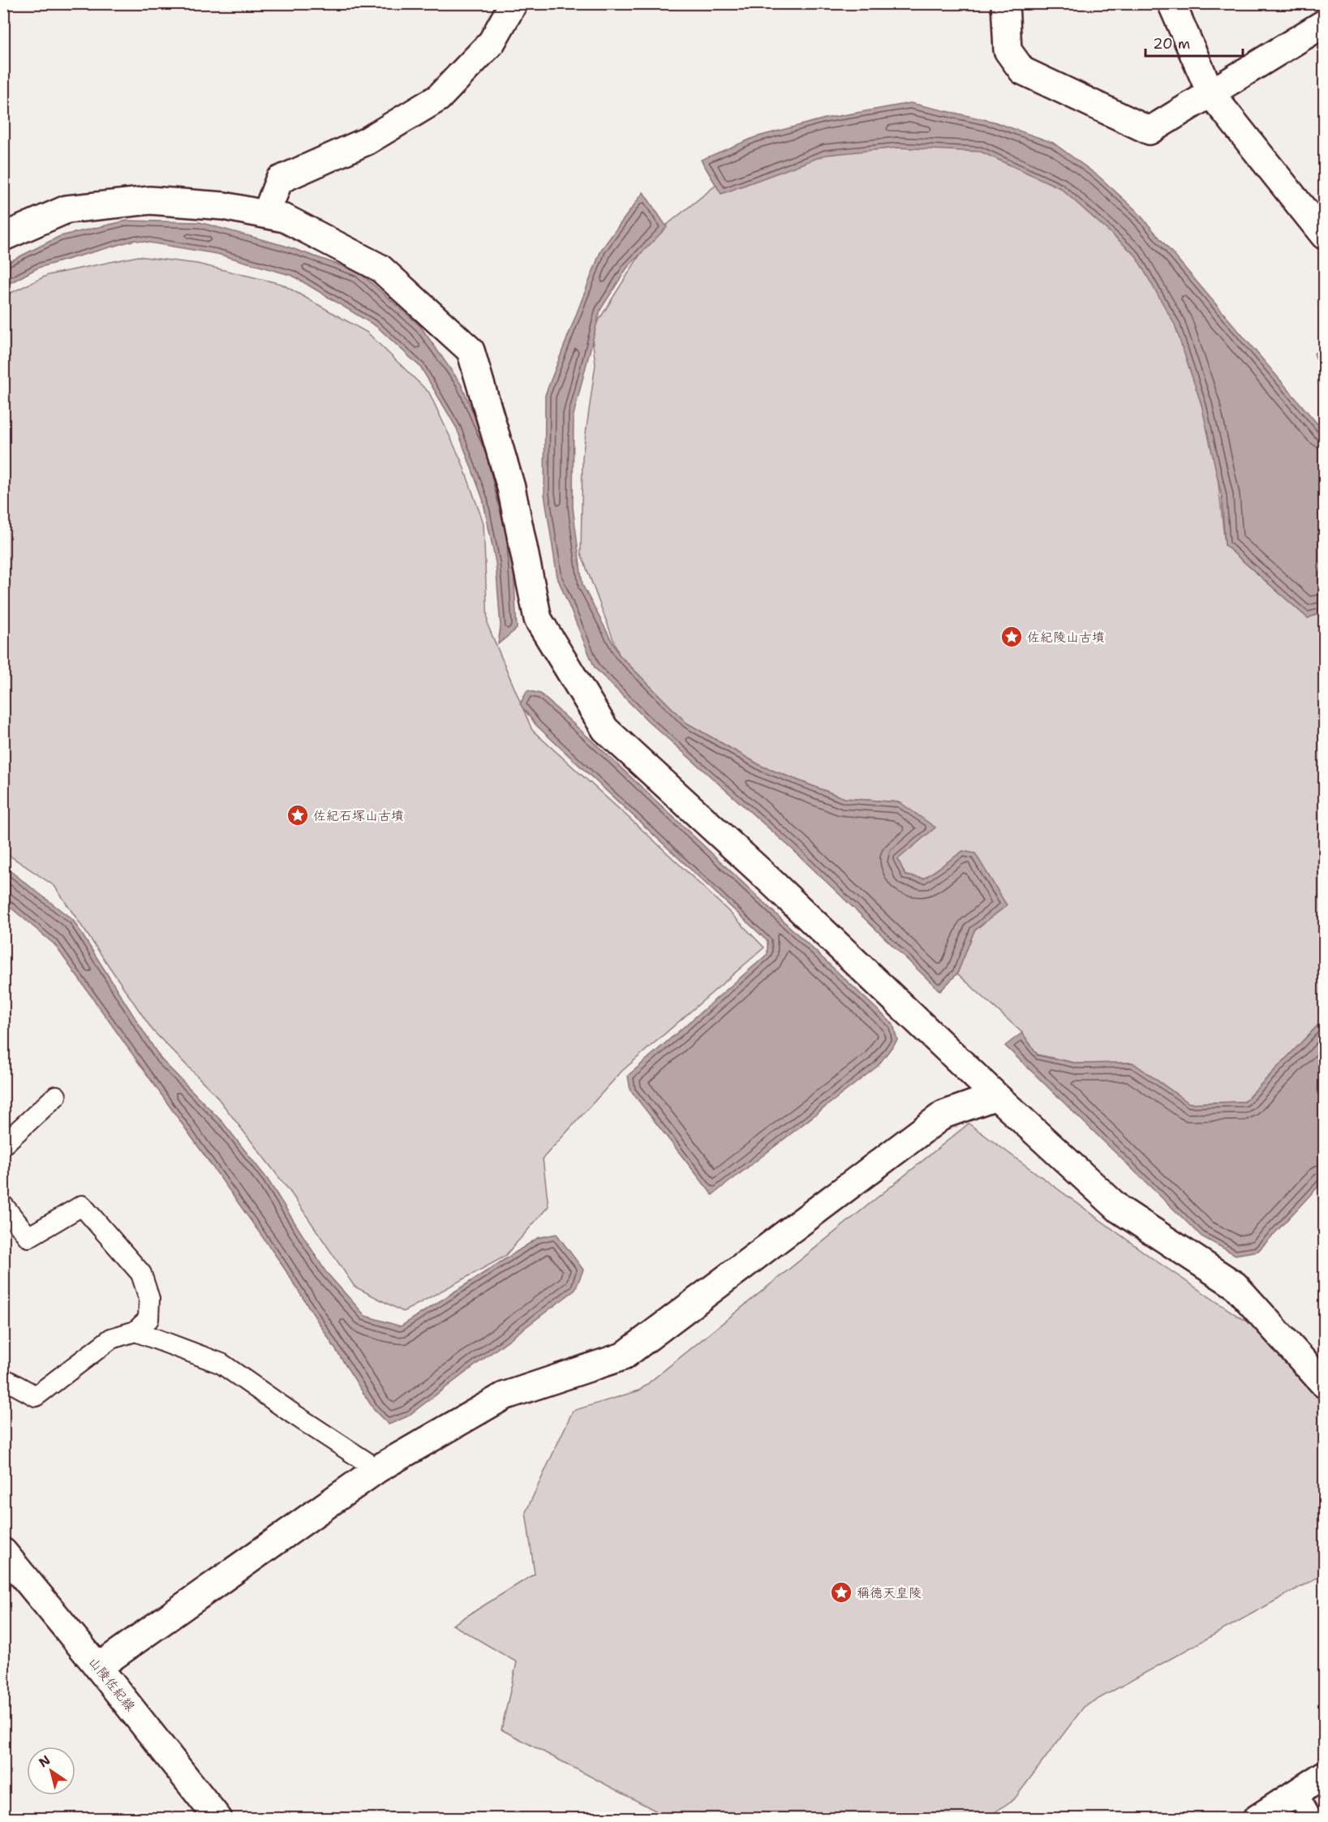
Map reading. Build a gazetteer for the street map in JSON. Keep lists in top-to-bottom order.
{
  "streets": {
    "street": ["山陵佐紀線"]
  },
  "places": {
    "place": ["佐紀陵山古墳", "佐紀石塚山古墳", "稱德天皇陵"]
  },
  "scale_bar": "20 m",
  "north": "top left"
}
